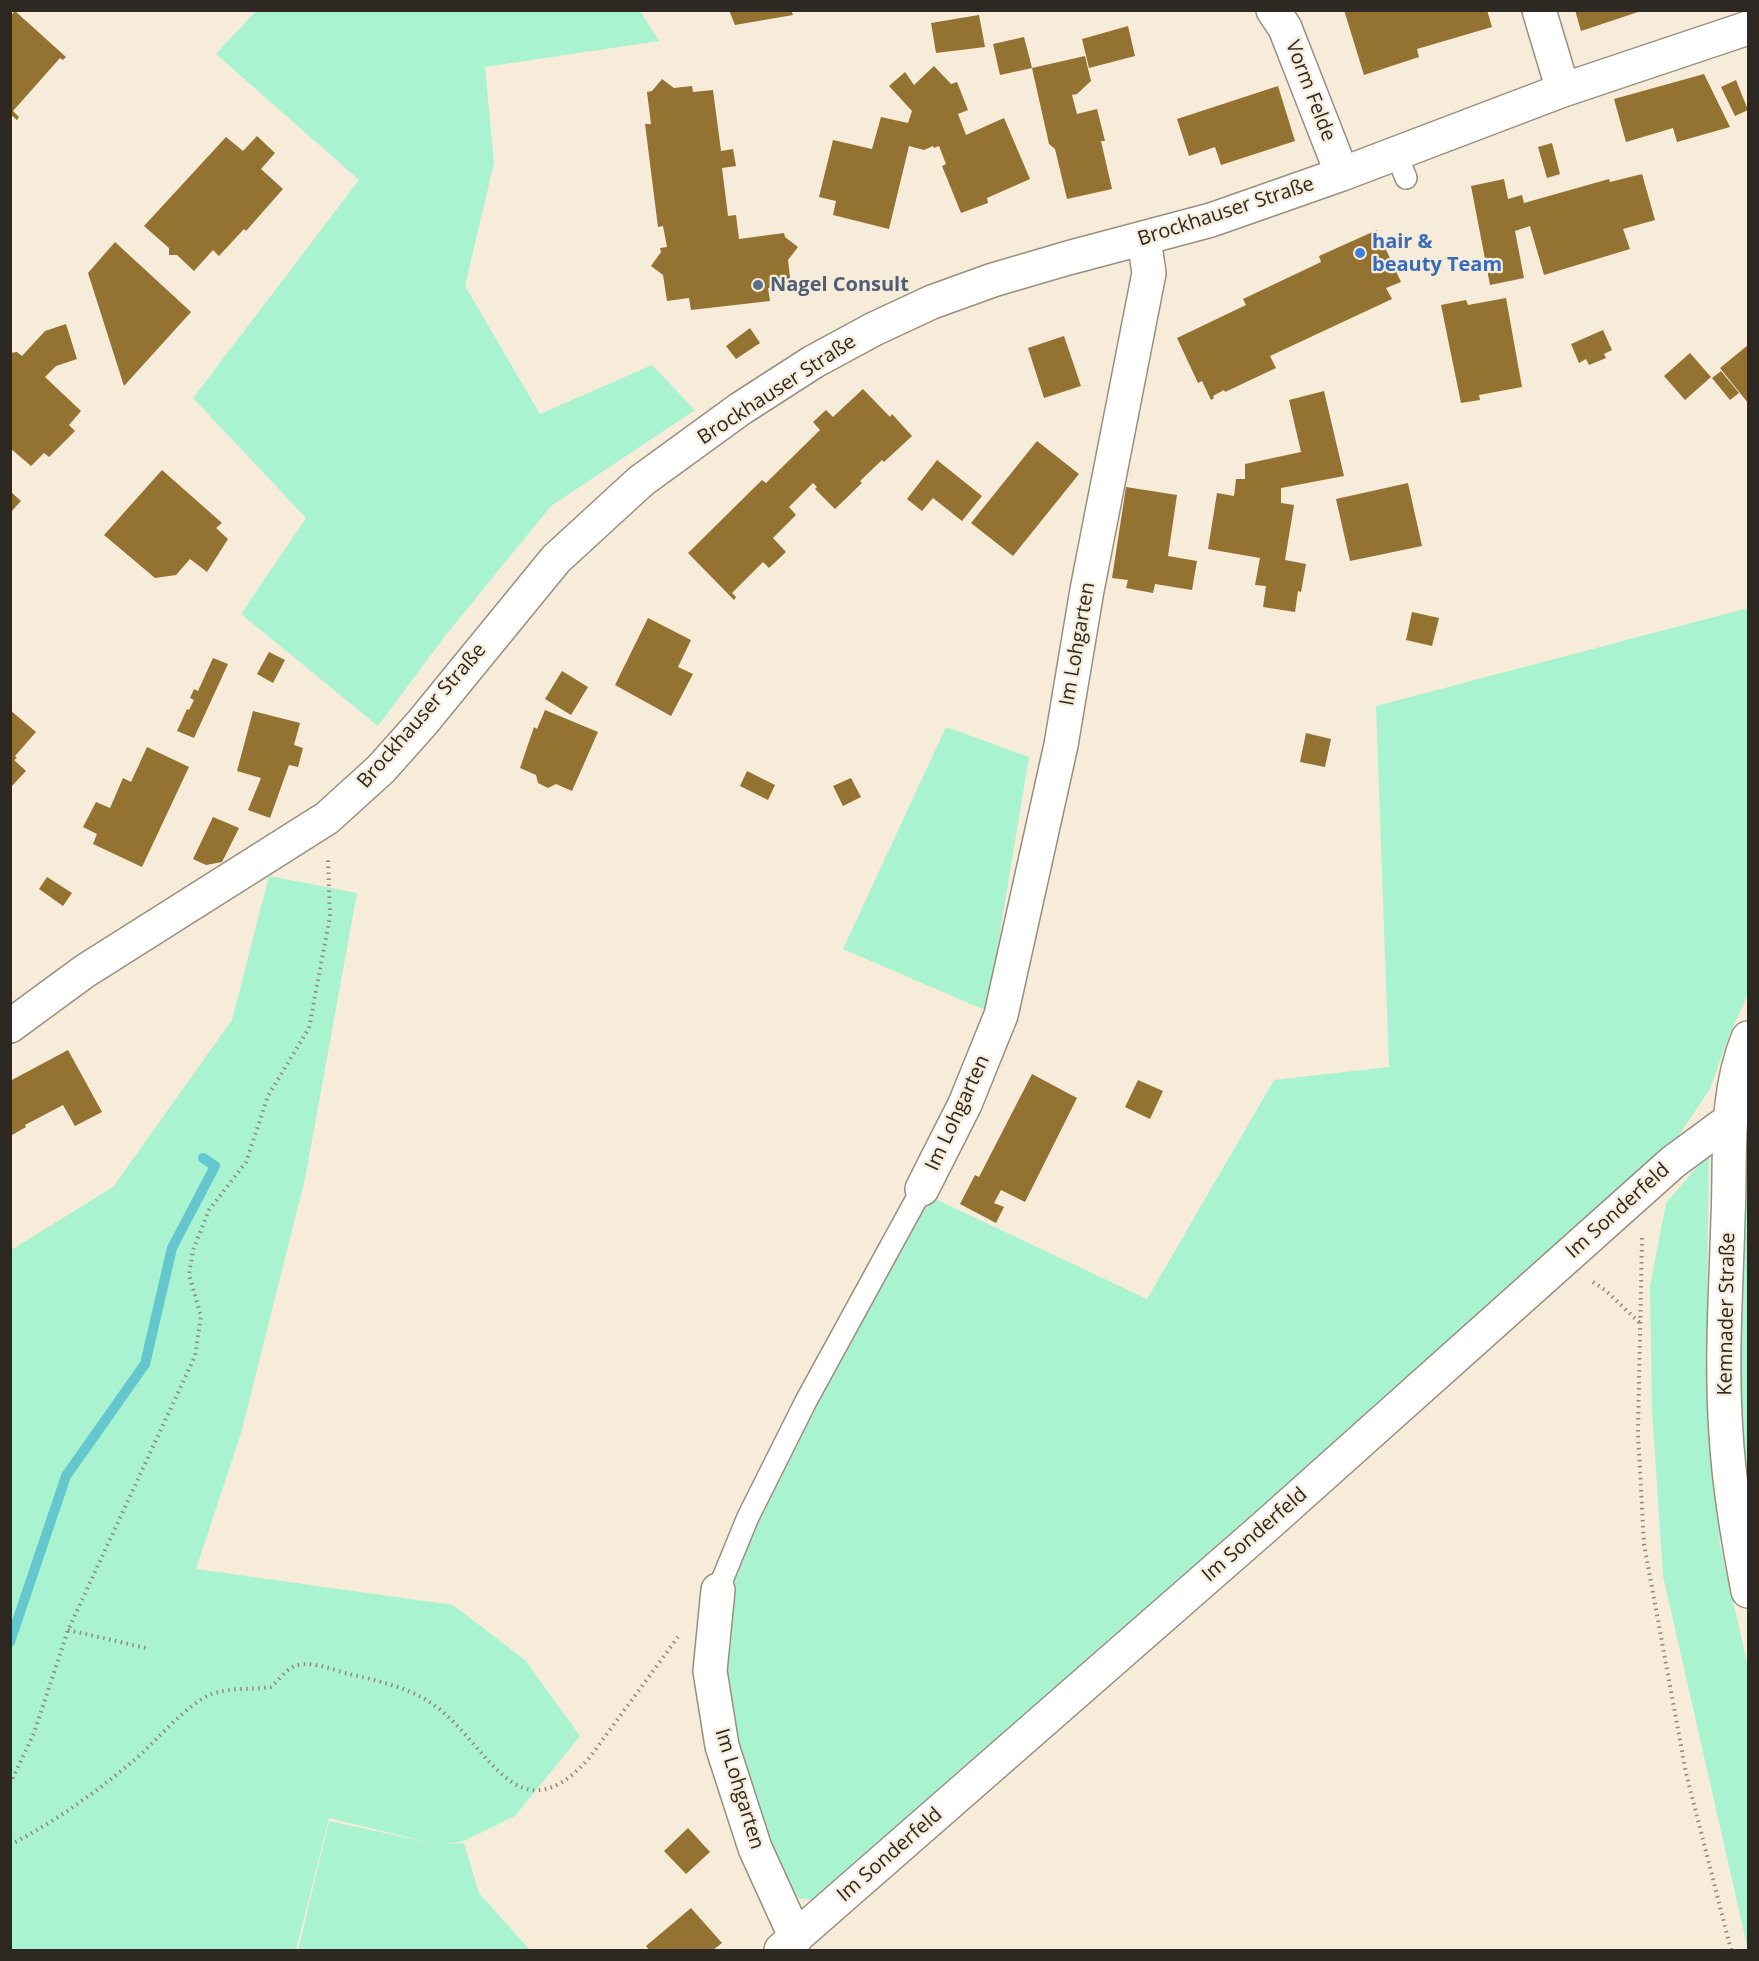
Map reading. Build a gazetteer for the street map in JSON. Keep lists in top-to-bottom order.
{
  "streets": {
    "street": [
      "Vorm Felde",
      "Brockhauser Straße",
      "Im Lohgarten",
      "Im Sonderfeld",
      "Kemnader Straße"
    ]
  },
  "crossings": [
    ["Vorm Felde", "Brockhauser Straße"],
    ["Brockhauser Straße", "Im Lohgarten"],
    ["Im Lohgarten", "Im Sonderfeld"],
    ["Im Sonderfeld", "Kemnader Straße"]
  ],
  "places": ["hair & beauty Team", "Nagel Consult"]
}
